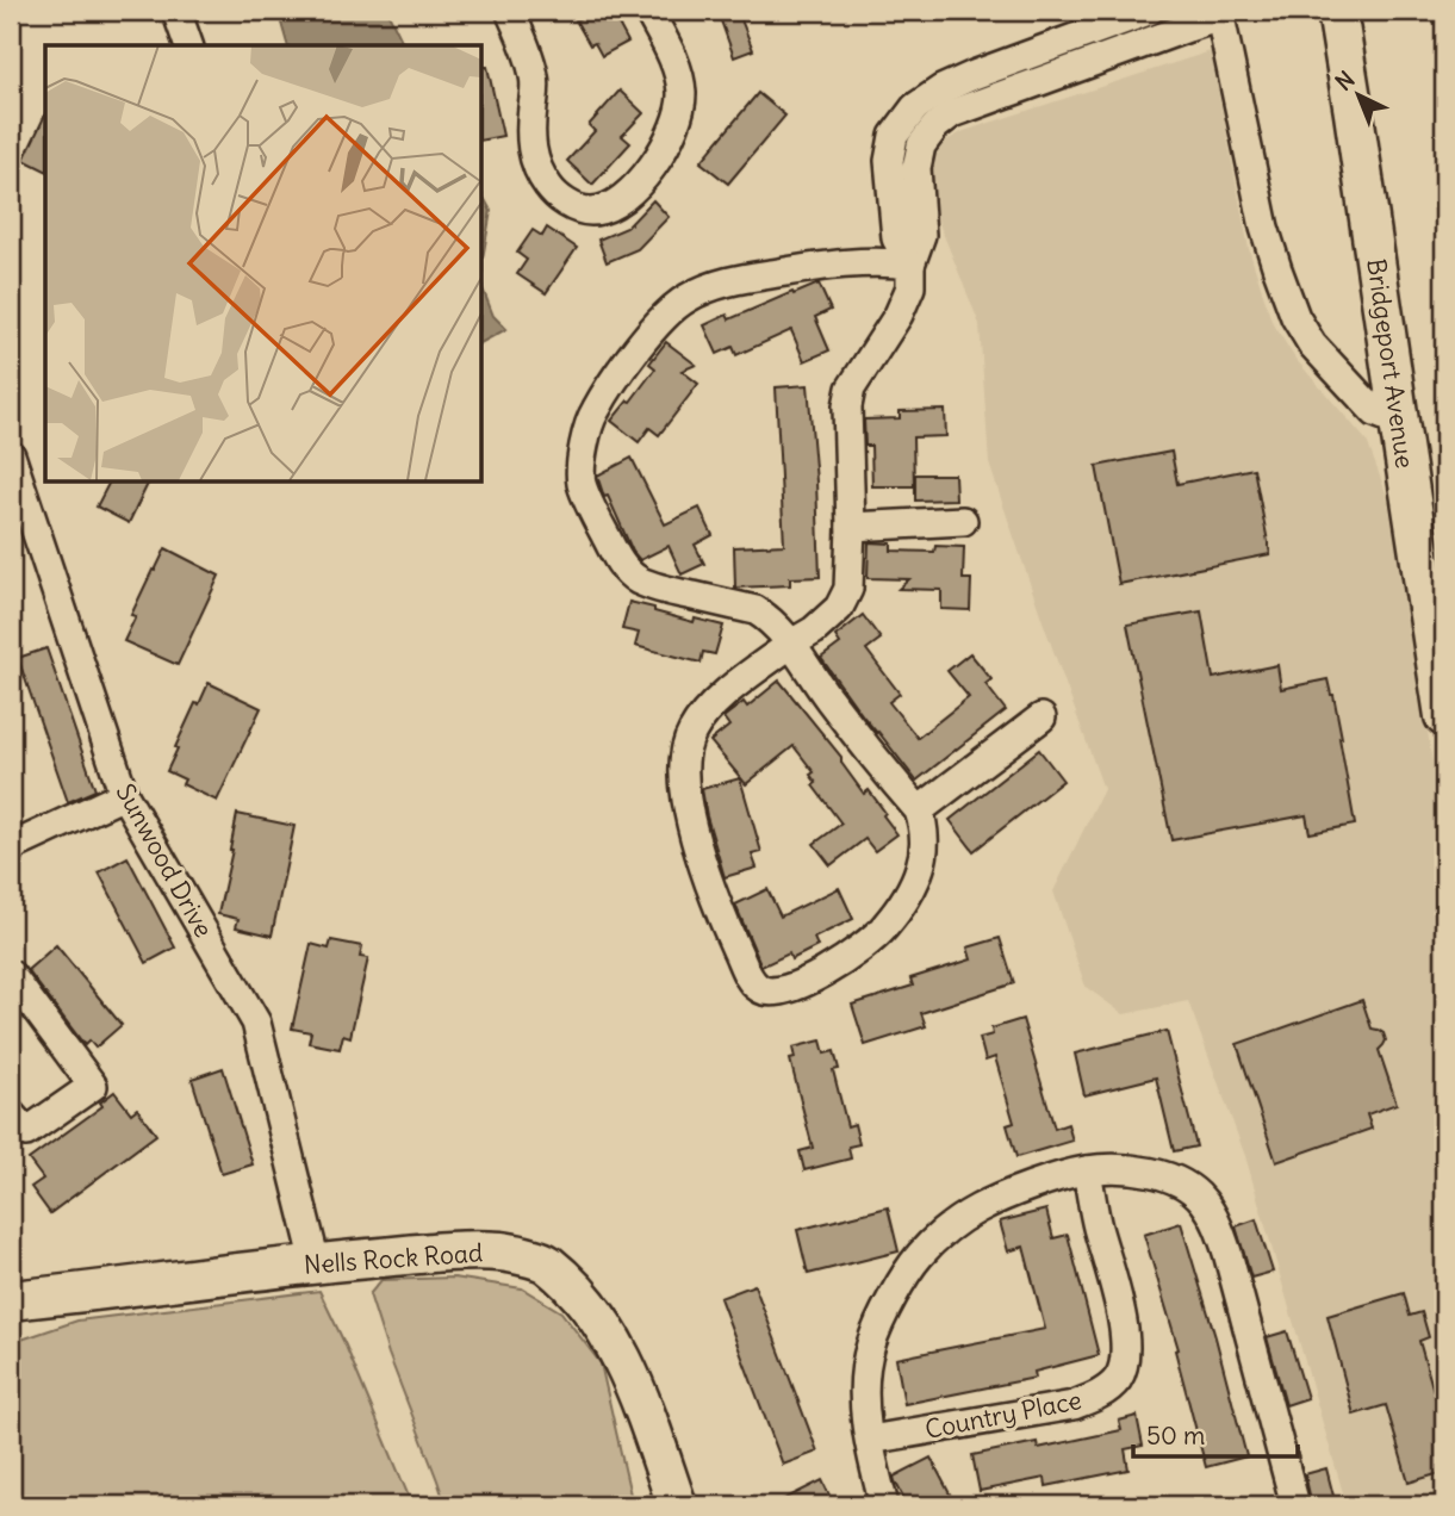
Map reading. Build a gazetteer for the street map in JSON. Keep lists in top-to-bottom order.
{
  "streets": {
    "main road": ["Bridgeport Avenue", "Nells Rock Road"],
    "street": ["Sunwood Drive", "Country Place"]
  },
  "crossings": [
    ["Sunwood Drive", "Nells Rock Road"]
  ],
  "scale_bar": "50 m",
  "north": "top left"
}
